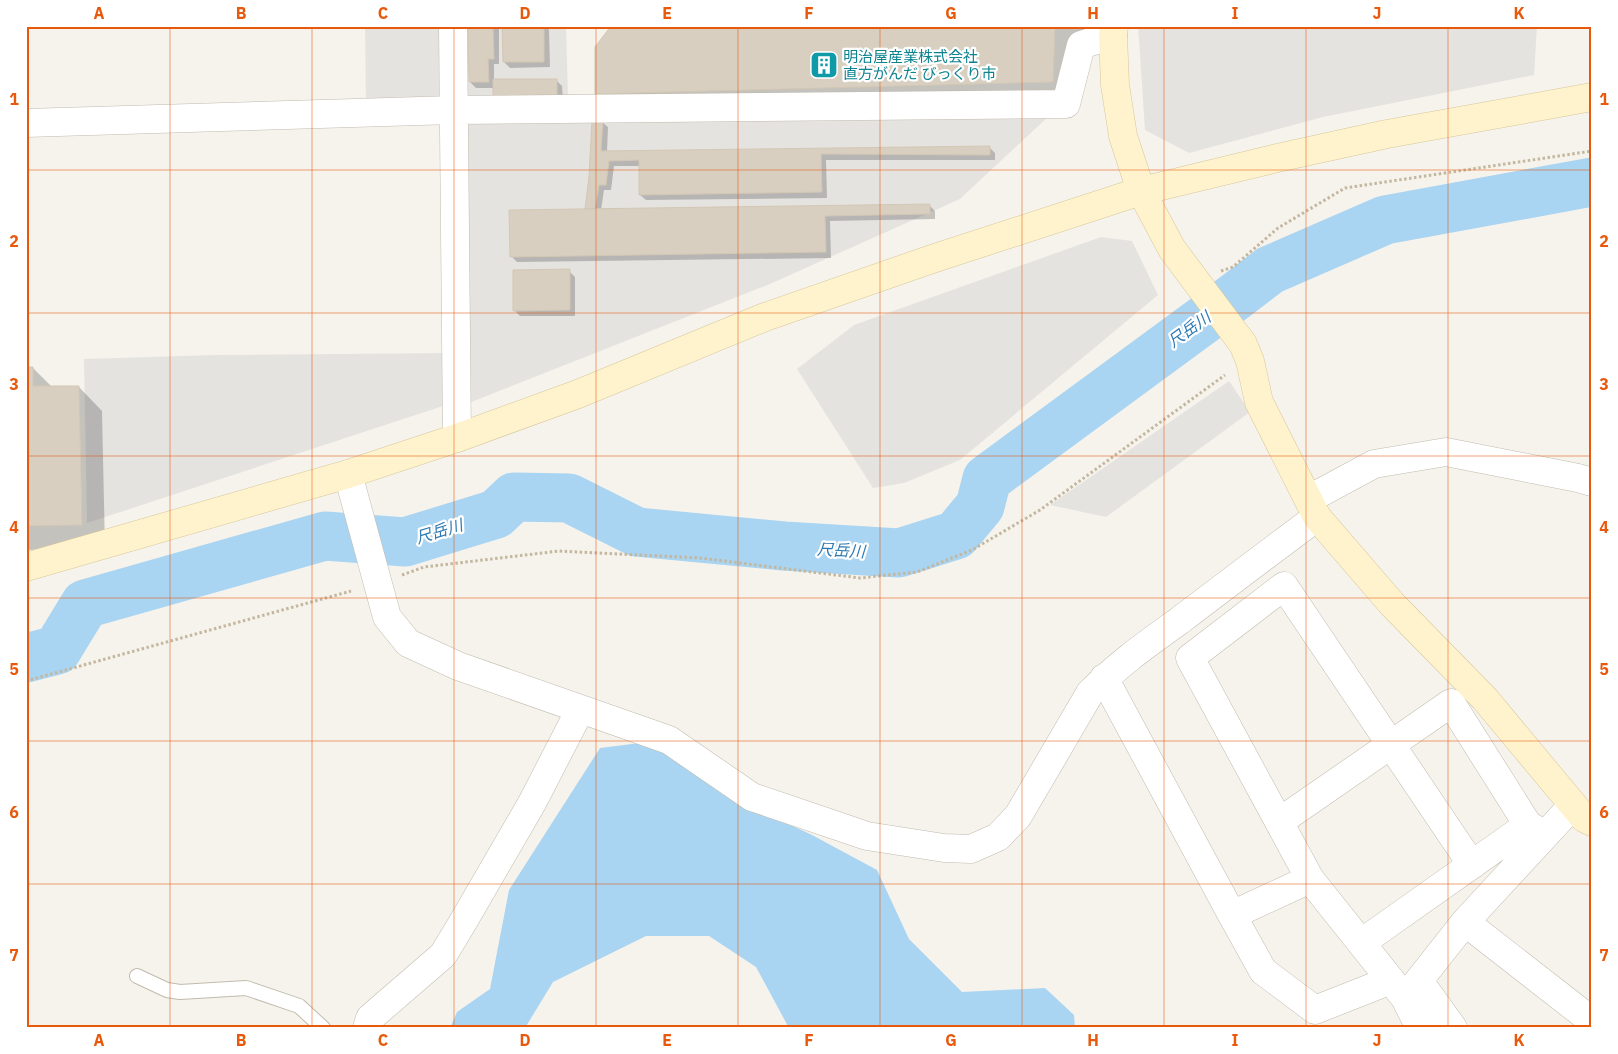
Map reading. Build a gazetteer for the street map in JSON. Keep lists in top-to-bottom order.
{
  "water": ["尺岳川"],
  "places": {
    "building": ["明治屋産業株式会社 直方がんだ びっくり市"]
  },
  "grid": {
    "columns": [
      "A",
      "B",
      "C",
      "D",
      "E",
      "F",
      "G",
      "H",
      "I",
      "J",
      "K"
    ],
    "rows": [
      "1",
      "2",
      "3",
      "4",
      "5",
      "6",
      "7"
    ]
  }
}
